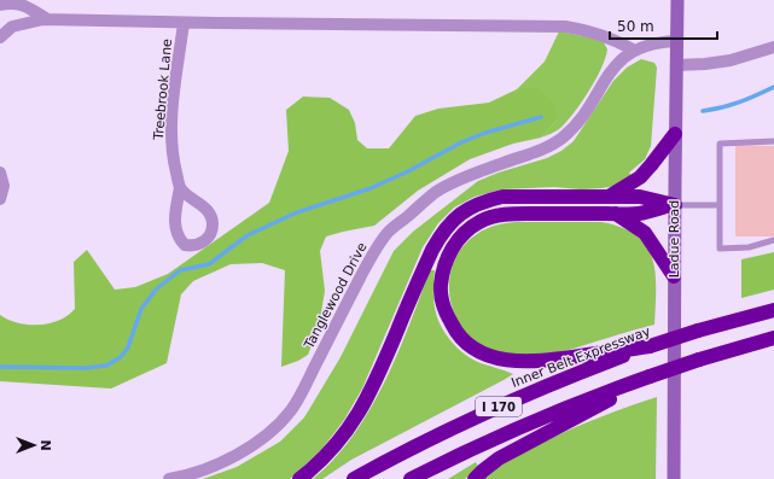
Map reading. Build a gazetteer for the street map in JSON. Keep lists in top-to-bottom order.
{
  "streets": {
    "highway": ["Inner Belt Expressway", "I 170"],
    "main road": ["Ladue Road"],
    "street": ["Treebrook Lane", "Tanglewood Drive"]
  },
  "crossings": [
    ["Ladue Road", "Tanglewood Drive"]
  ],
  "scale_bar": "50 m",
  "north": "right"
}
